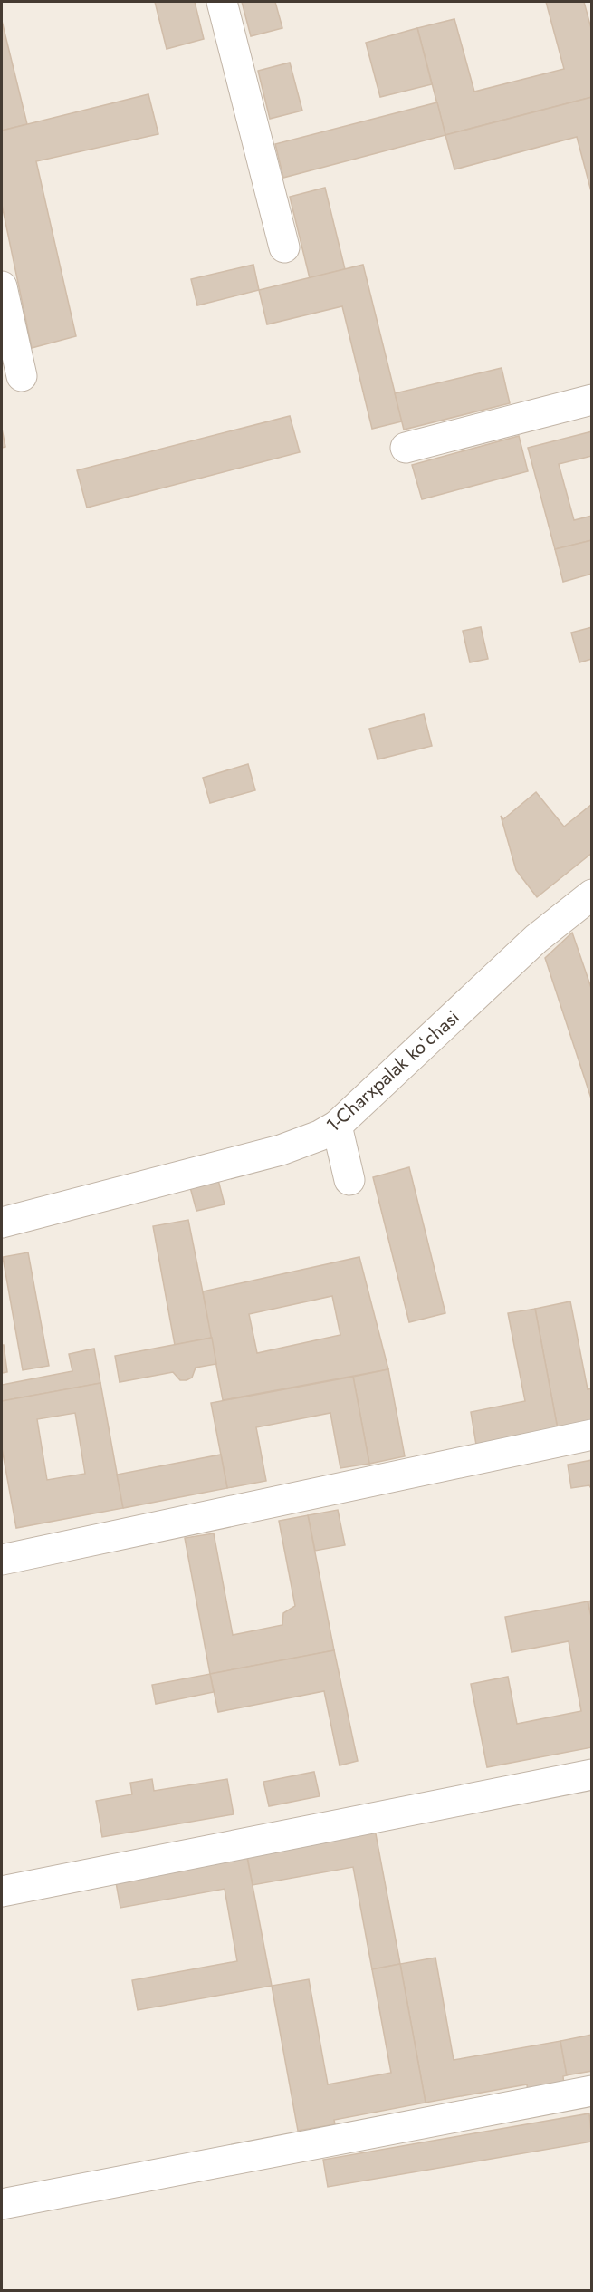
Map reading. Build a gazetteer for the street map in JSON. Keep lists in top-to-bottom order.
{
  "streets": {
    "street": ["1-Charxpalak koʻchasi"]
  }
}
